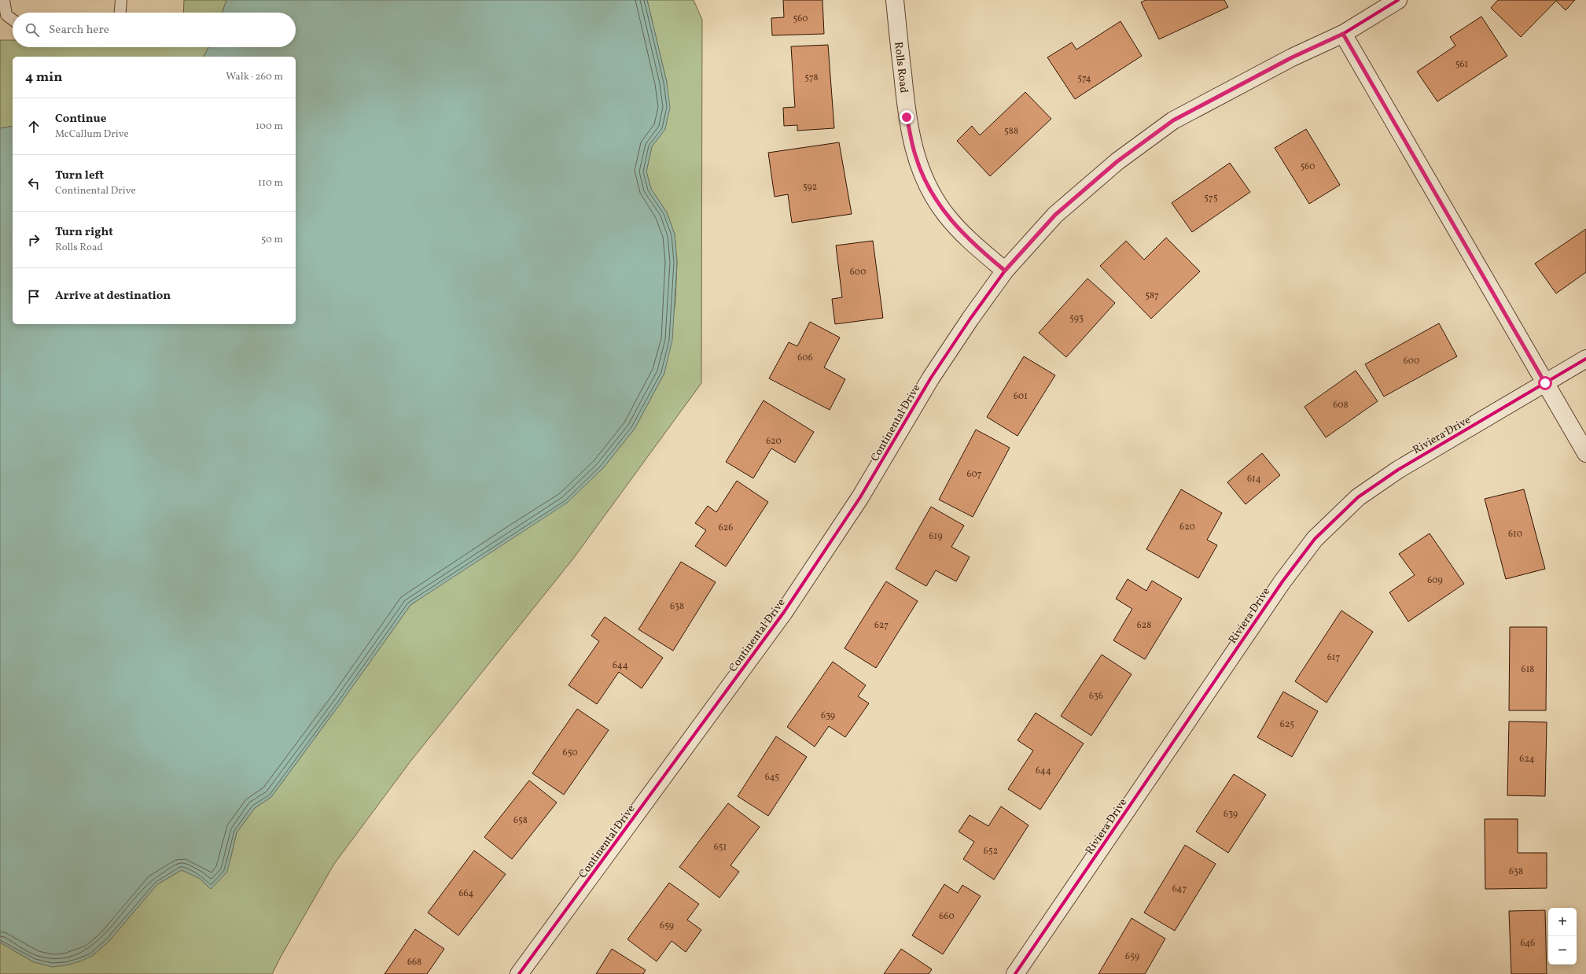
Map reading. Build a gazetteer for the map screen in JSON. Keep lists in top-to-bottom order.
{
  "streets": {
    "street": ["Rolls Road", "Continental Drive", "Riviera Drive"]
  },
  "crossings": [
    ["Rolls Road", "Continental Drive"]
  ],
  "house_numbers": [
    "560",
    "561",
    "578",
    "574",
    "588",
    "560",
    "592",
    "575",
    "600",
    "587",
    "593",
    "606",
    "600",
    "601",
    "608",
    "620",
    "607",
    "614",
    "620",
    "626",
    "610",
    "619",
    "609",
    "638",
    "627",
    "628",
    "617",
    "644",
    "618",
    "636",
    "639",
    "625",
    "650",
    "624",
    "644",
    "645",
    "639",
    "658",
    "651",
    "652",
    "638",
    "647",
    "664",
    "660",
    "659",
    "646",
    "659",
    "668"
  ],
  "page": {
    "search": "Search here",
    "heading": ["4 min", "Walk · 260 m"],
    "list": [
      ["Continue", "McCallum Drive", "100 m"],
      ["Turn left", "Continental Drive", "110 m"],
      ["Turn right", "Rolls Road", "50 m"],
      "Arrive at destination"
    ],
    "map_buttons": ["+", "−"]
  }
}
